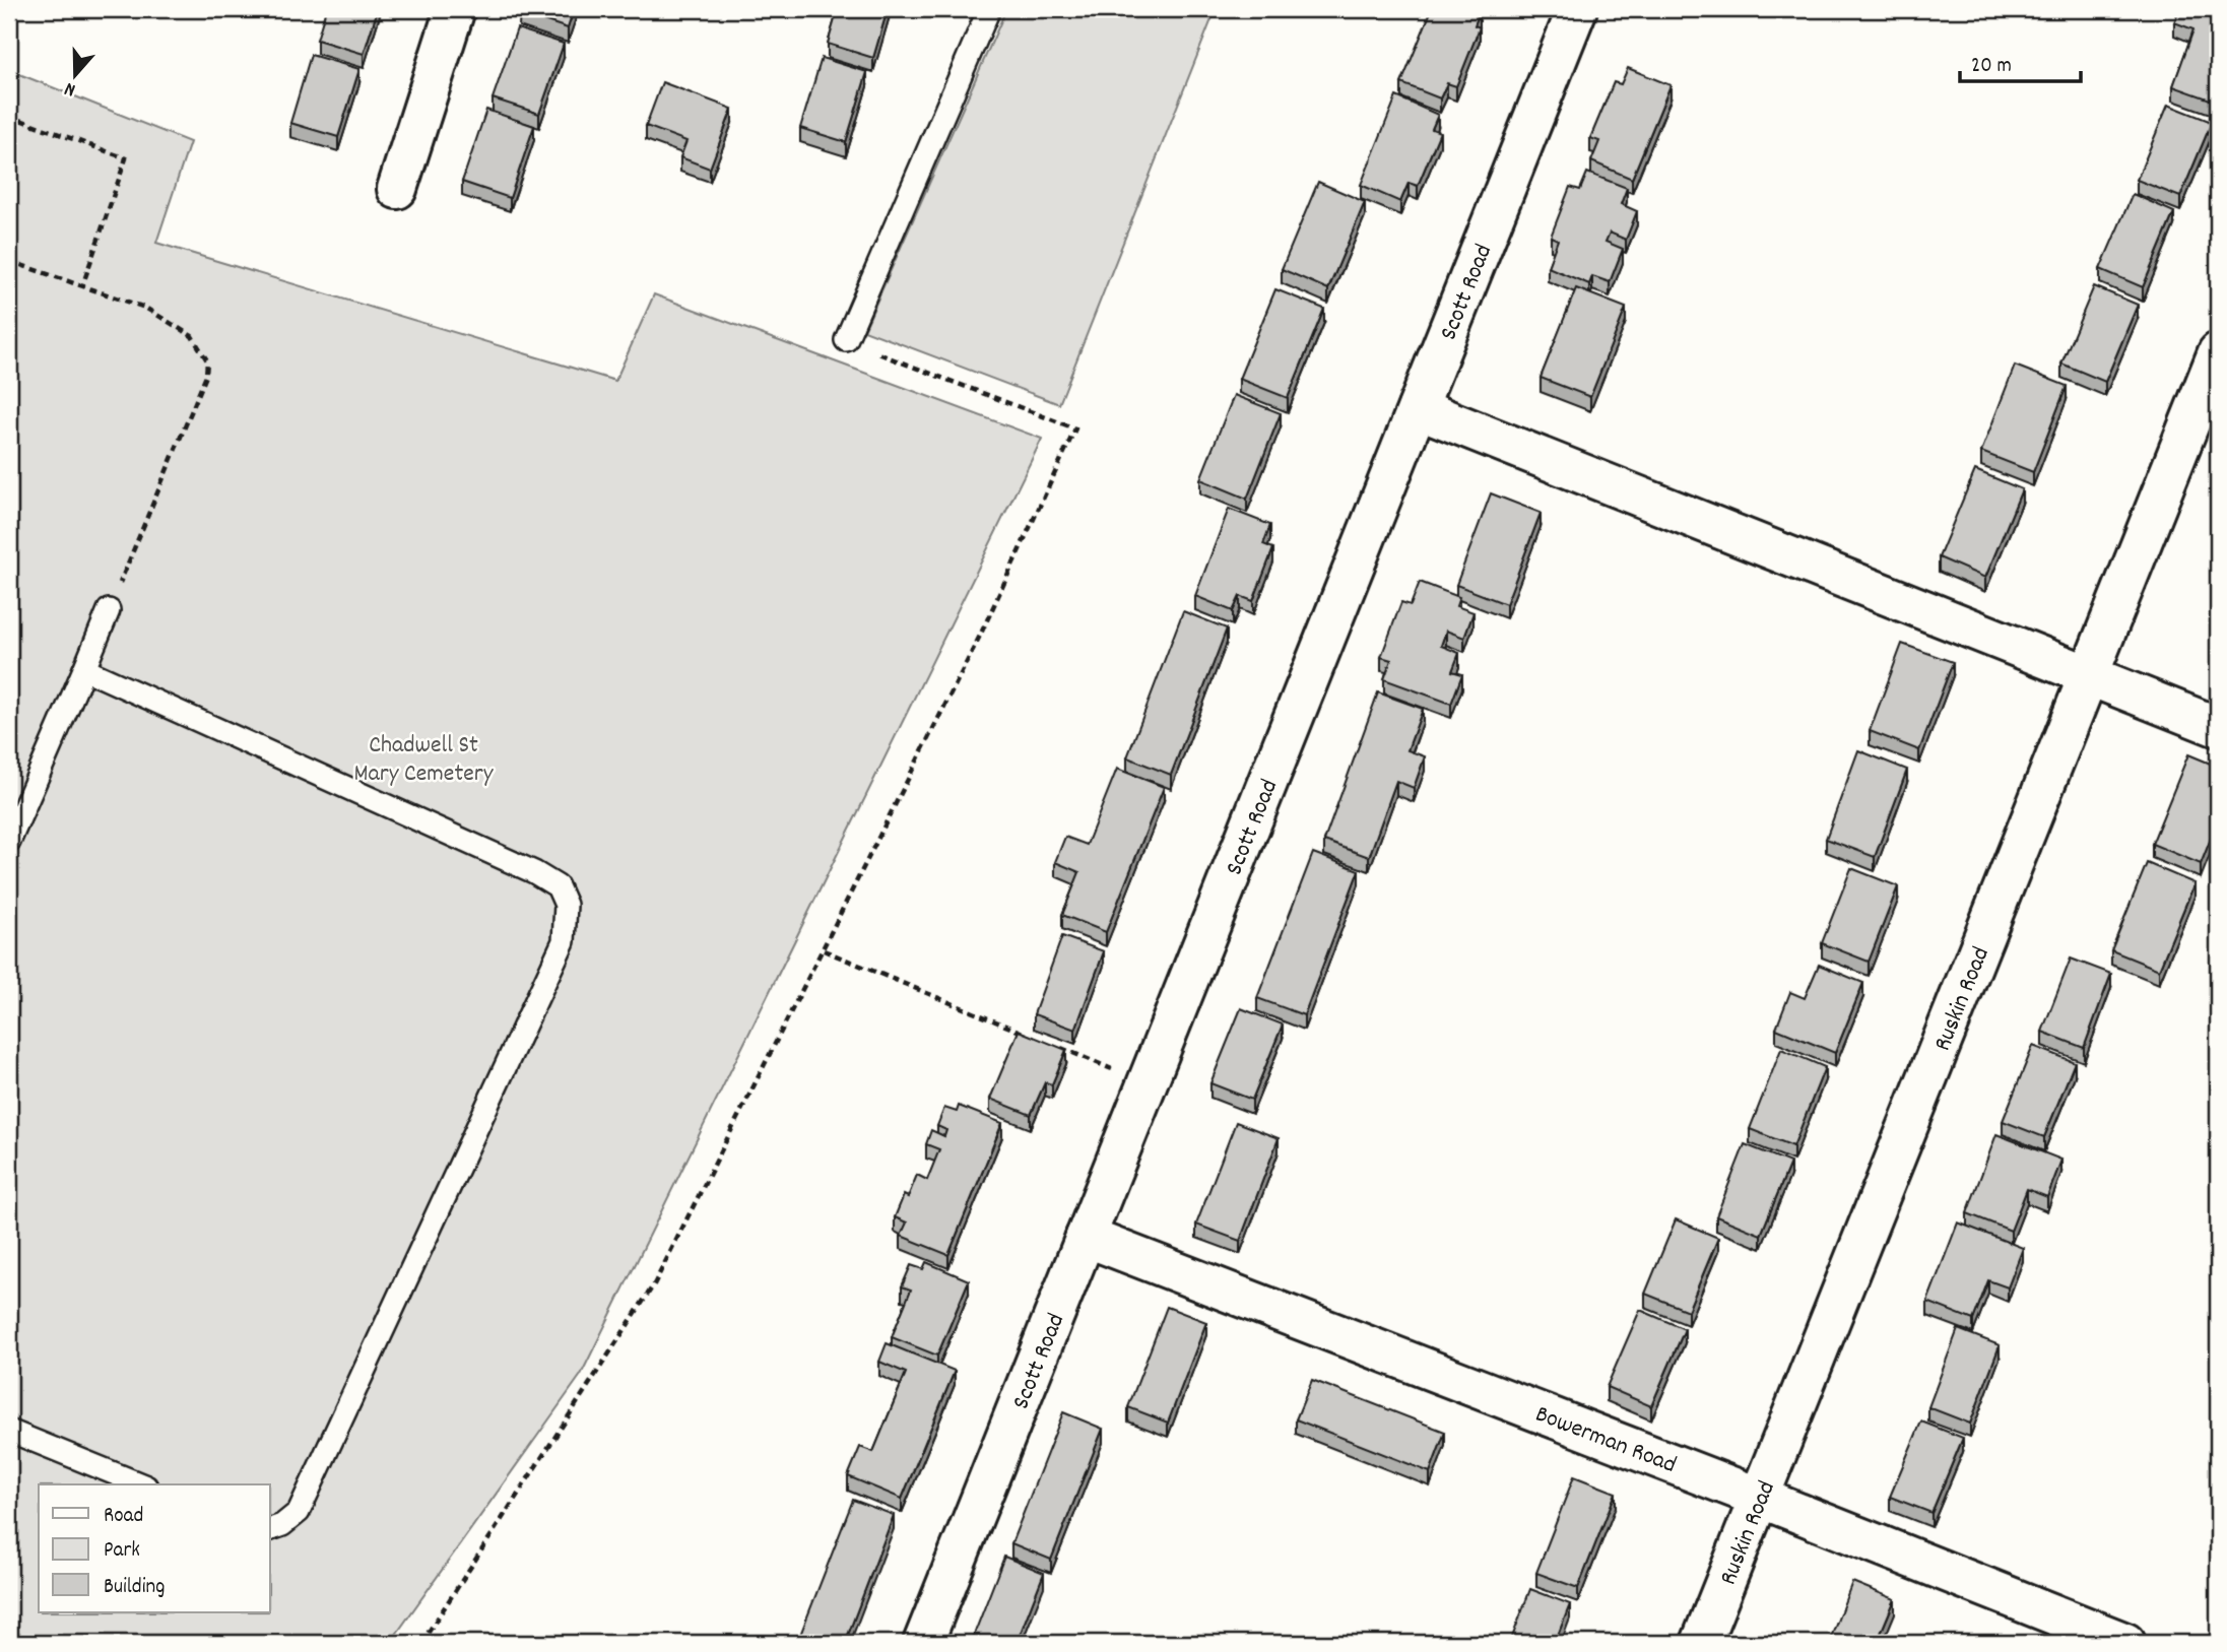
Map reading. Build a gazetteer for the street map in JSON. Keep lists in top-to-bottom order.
{
  "streets": {
    "street": ["Scott Road", "Ruskin Road", "Bowerman Road"]
  },
  "crossings": [
    ["Scott Road", "Bowerman Road"],
    ["Ruskin Road", "Bowerman Road"]
  ],
  "parks": ["Chadwell St Mary Cemetery"],
  "legend": ["Road", "Park", "Building"],
  "scale_bar": "20 m",
  "north": "bottom"
}
